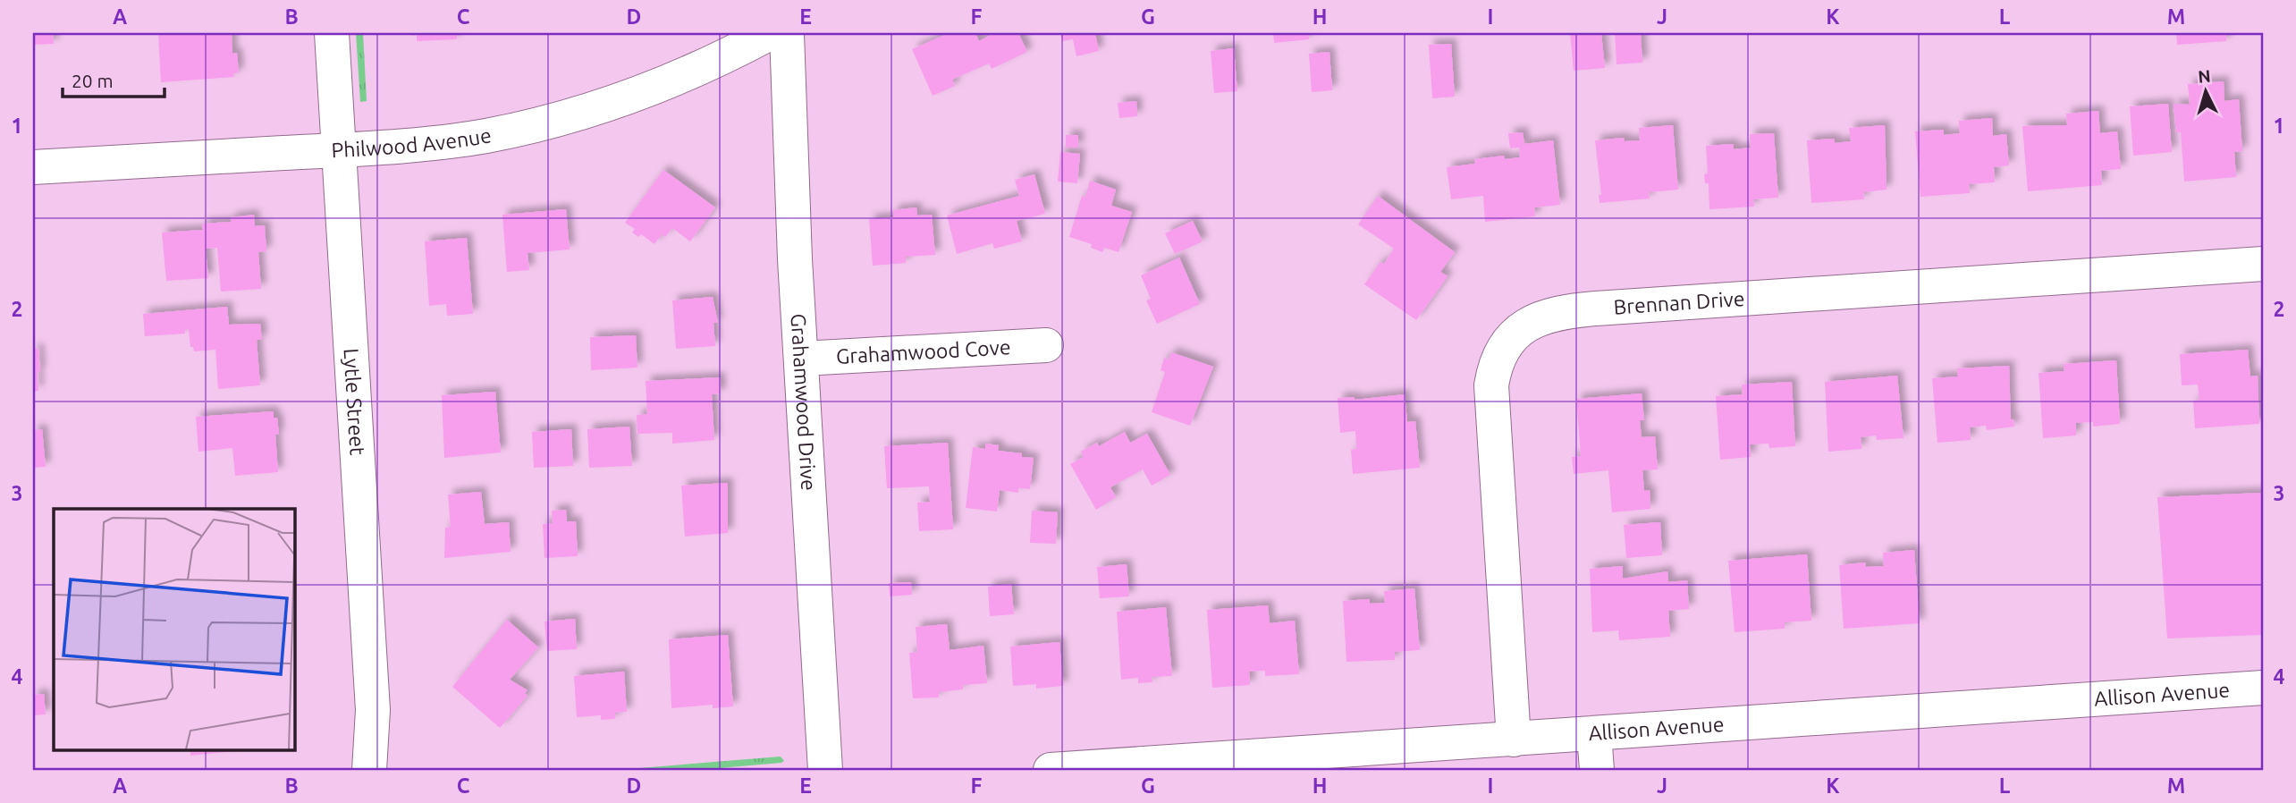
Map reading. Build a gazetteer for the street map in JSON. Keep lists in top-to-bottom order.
{
  "streets": {
    "street": [
      "Philwood Avenue",
      "Brennan Drive",
      "Grahamwood Cove",
      "Lytle Street",
      "Grahamwood Drive",
      "Allison Avenue"
    ]
  },
  "crossings": [
    ["Philwood Avenue", "Lytle Street"],
    ["Brennan Drive", "Allison Avenue"],
    ["Grahamwood Cove", "Grahamwood Drive"]
  ],
  "scale_bar": "20 m",
  "north": "top",
  "grid": {
    "columns": [
      "A",
      "B",
      "C",
      "D",
      "E",
      "F",
      "G",
      "H",
      "I",
      "J",
      "K",
      "L",
      "M"
    ],
    "rows": [
      "1",
      "2",
      "3",
      "4"
    ]
  }
}
